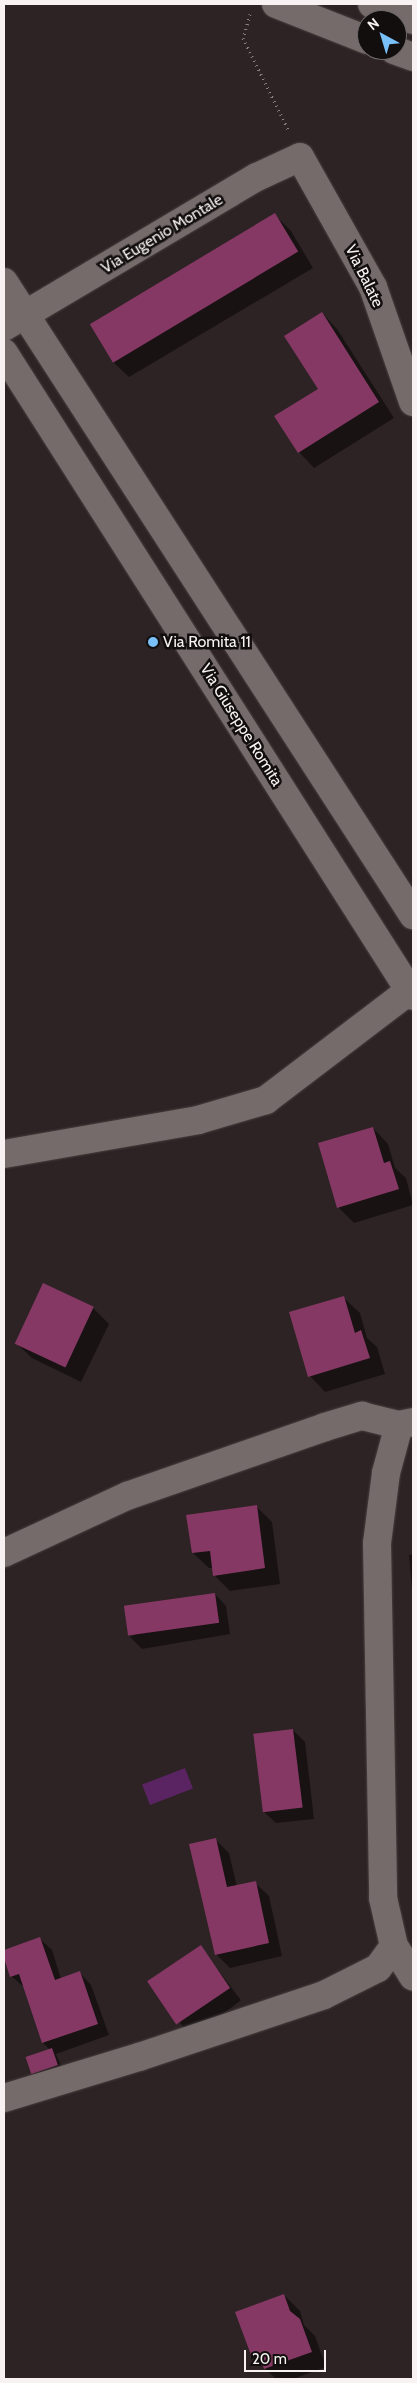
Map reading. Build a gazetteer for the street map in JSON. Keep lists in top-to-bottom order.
{
  "streets": {
    "street": ["Via Eugenio Montale", "Via Balate", "Via Giuseppe Romita"]
  },
  "crossings": [
    ["Via Eugenio Montale", "Via Balate"]
  ],
  "places": ["Via Romita 11"],
  "scale_bar": "20 m",
  "north": "top left"
}
